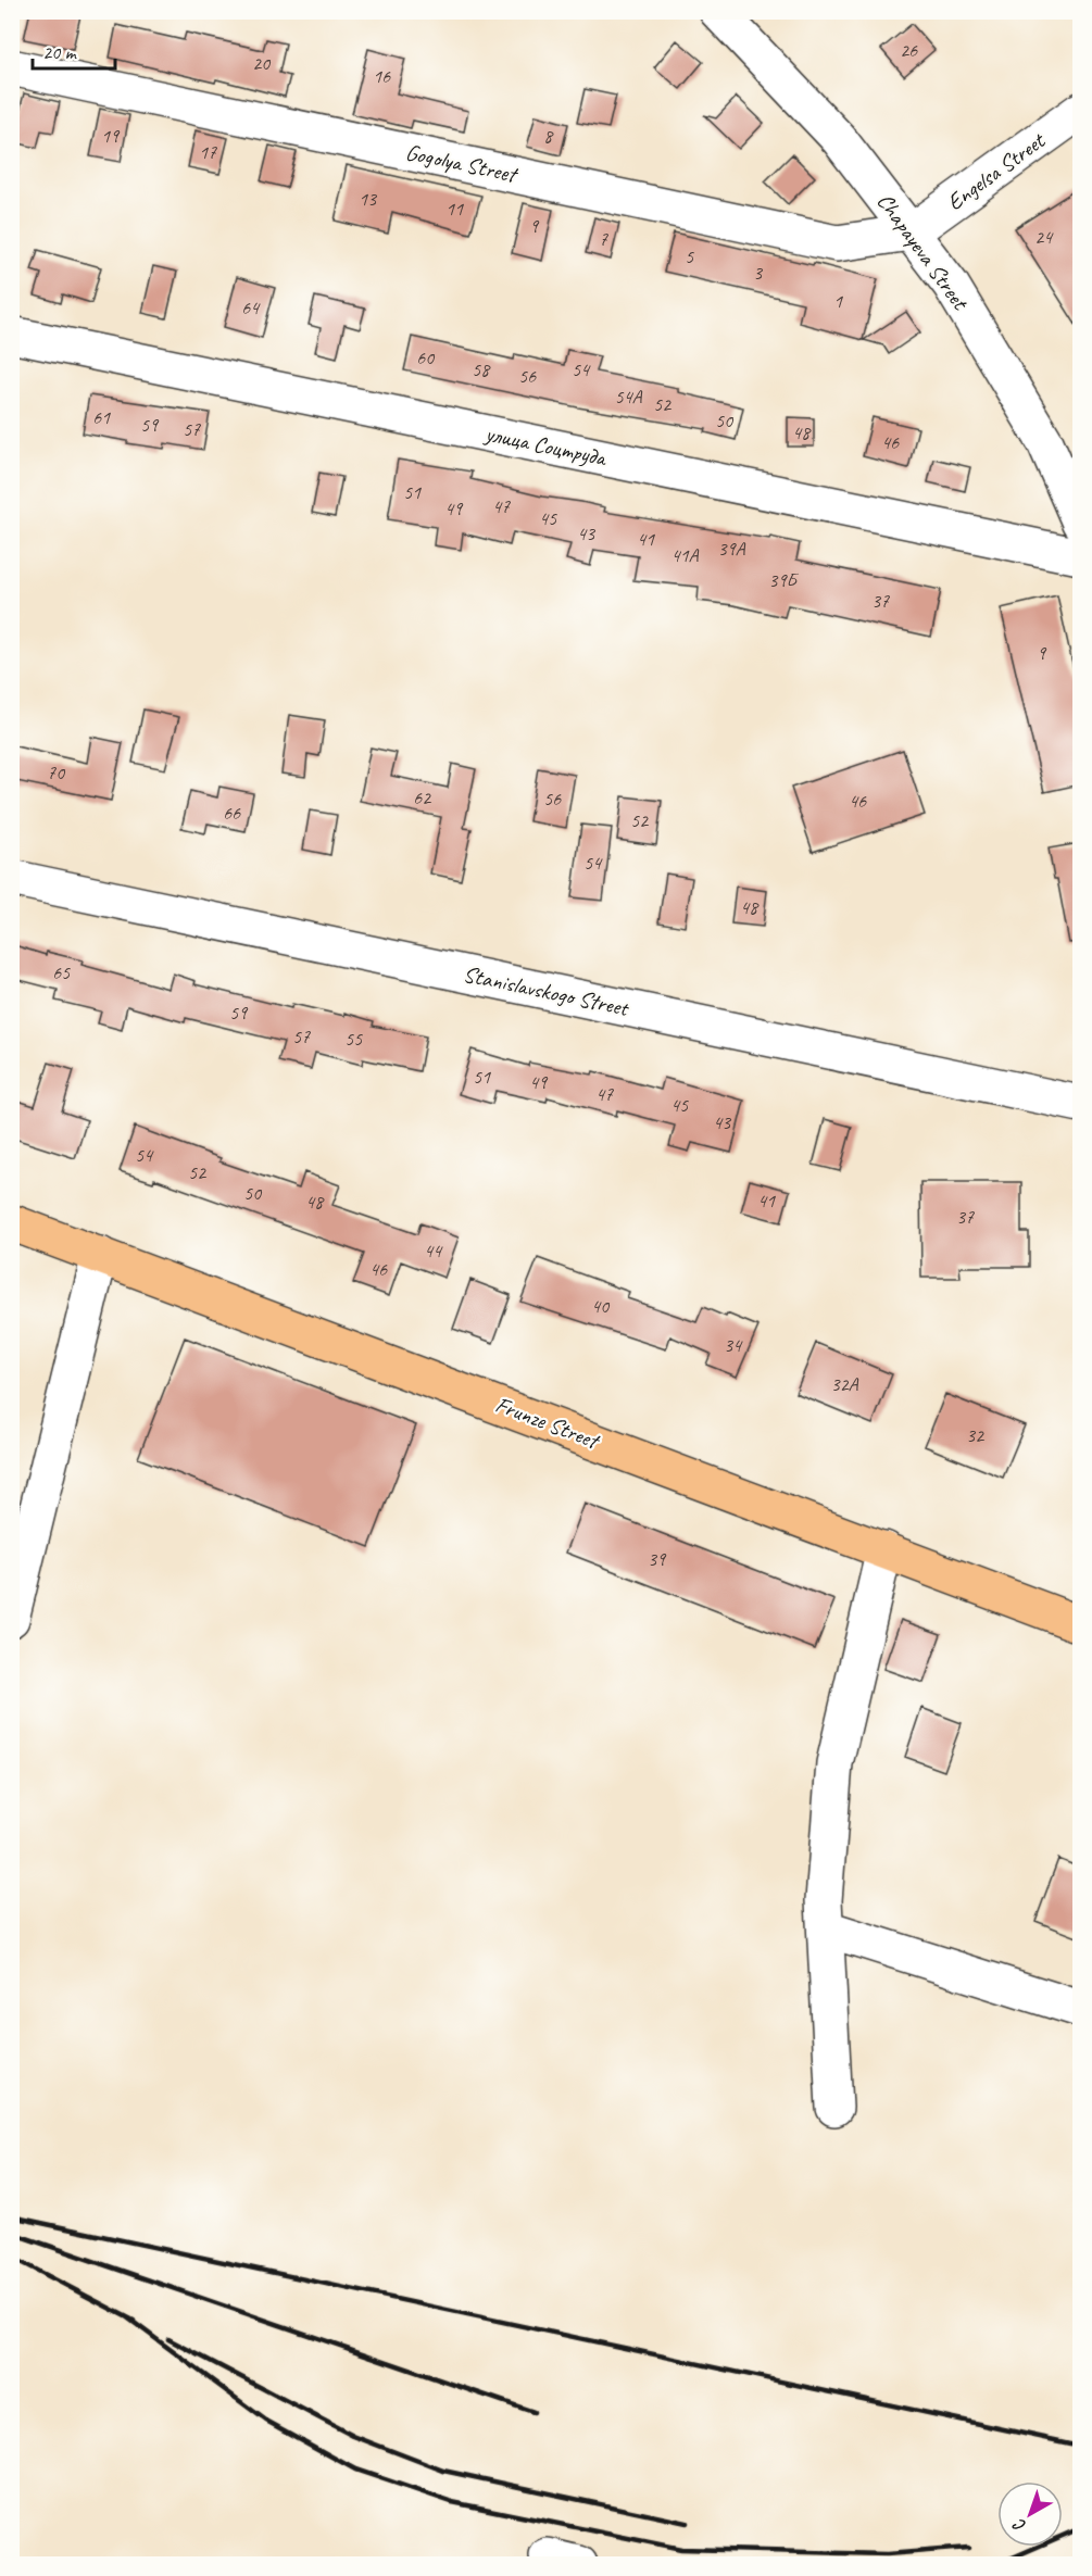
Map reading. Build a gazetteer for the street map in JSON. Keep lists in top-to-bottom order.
{
  "streets": {
    "main road": ["Frunze Street"],
    "street": [
      "Gogolya Street",
      "Engelsa Street",
      "Chapayeva Street",
      "улица Соцтруда",
      "Stanislavskogo Street"
    ]
  },
  "crossings": [
    ["Gogolya Street", "Engelsa Street"],
    ["Gogolya Street", "Chapayeva Street"],
    ["Engelsa Street", "Chapayeva Street"]
  ],
  "house_numbers": [
    "26",
    "20",
    "16",
    "19",
    "8",
    "17",
    "13",
    "11",
    "9",
    "24",
    "7",
    "5",
    "3",
    "1",
    "64",
    "60",
    "58",
    "54",
    "56",
    "54А",
    "52",
    "61",
    "50",
    "59",
    "57",
    "48",
    "46",
    "51",
    "47",
    "49",
    "45",
    "43",
    "41",
    "39А",
    "41А",
    "39Б",
    "37",
    "9",
    "70",
    "62",
    "56",
    "46",
    "66",
    "52",
    "54",
    "48",
    "65",
    "59",
    "57",
    "55",
    "51",
    "49",
    "47",
    "45",
    "43",
    "54",
    "52",
    "50",
    "41",
    "48",
    "37",
    "44",
    "46",
    "40",
    "34",
    "32А",
    "32",
    "39"
  ],
  "scale_bar": "20 m",
  "north": "bottom left"
}
